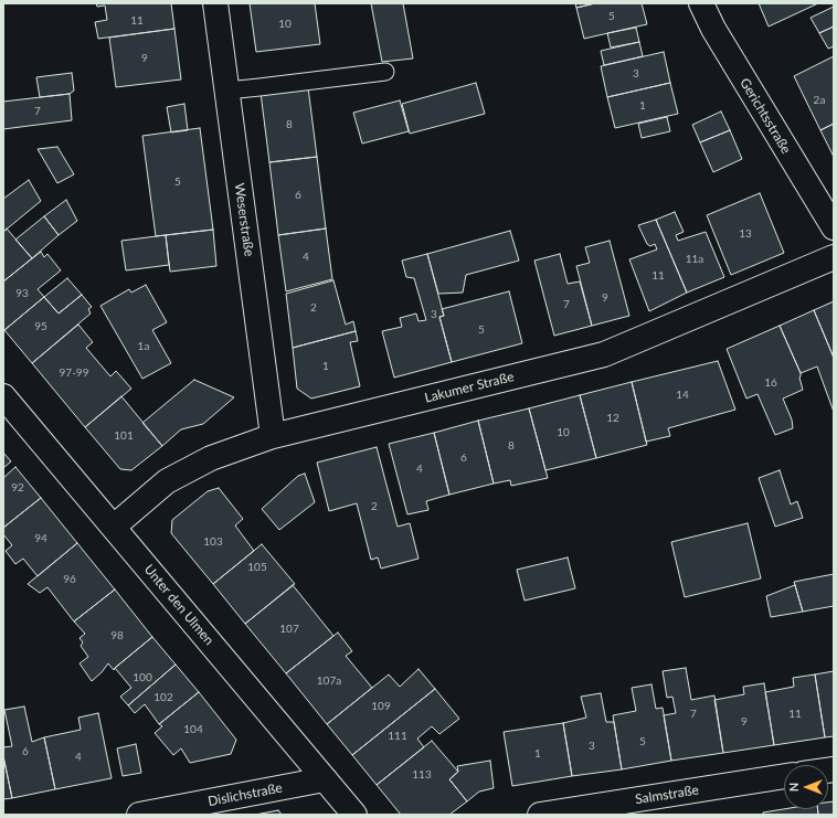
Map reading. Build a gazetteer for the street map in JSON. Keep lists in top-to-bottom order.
{
  "streets": {
    "street": [
      "Gerichtsstraße",
      "Weserstraße",
      "Lakumer Straße",
      "Unter den Ulmen",
      "Dislichstraße",
      "Salmstraße"
    ]
  },
  "crossings": [
    ["Weserstraße", "Lakumer Straße"],
    ["Lakumer Straße", "Unter den Ulmen"],
    ["Unter den Ulmen", "Dislichstraße"]
  ],
  "house_numbers": [
    "5",
    "11",
    "10",
    "9",
    "3",
    "2a",
    "1",
    "7",
    "8",
    "5",
    "6",
    "13",
    "4",
    "11a",
    "11",
    "93",
    "9",
    "7",
    "2",
    "3",
    "95",
    "5",
    "1a",
    "1",
    "97-99",
    "16",
    "14",
    "12",
    "10",
    "101",
    "8",
    "6",
    "4",
    "92",
    "2",
    "94",
    "103",
    "105",
    "96",
    "107",
    "98",
    "100",
    "107a",
    "102",
    "109",
    "7",
    "11",
    "9",
    "104",
    "111",
    "5",
    "3",
    "6",
    "1",
    "4",
    "113"
  ],
  "north": "left"
}
